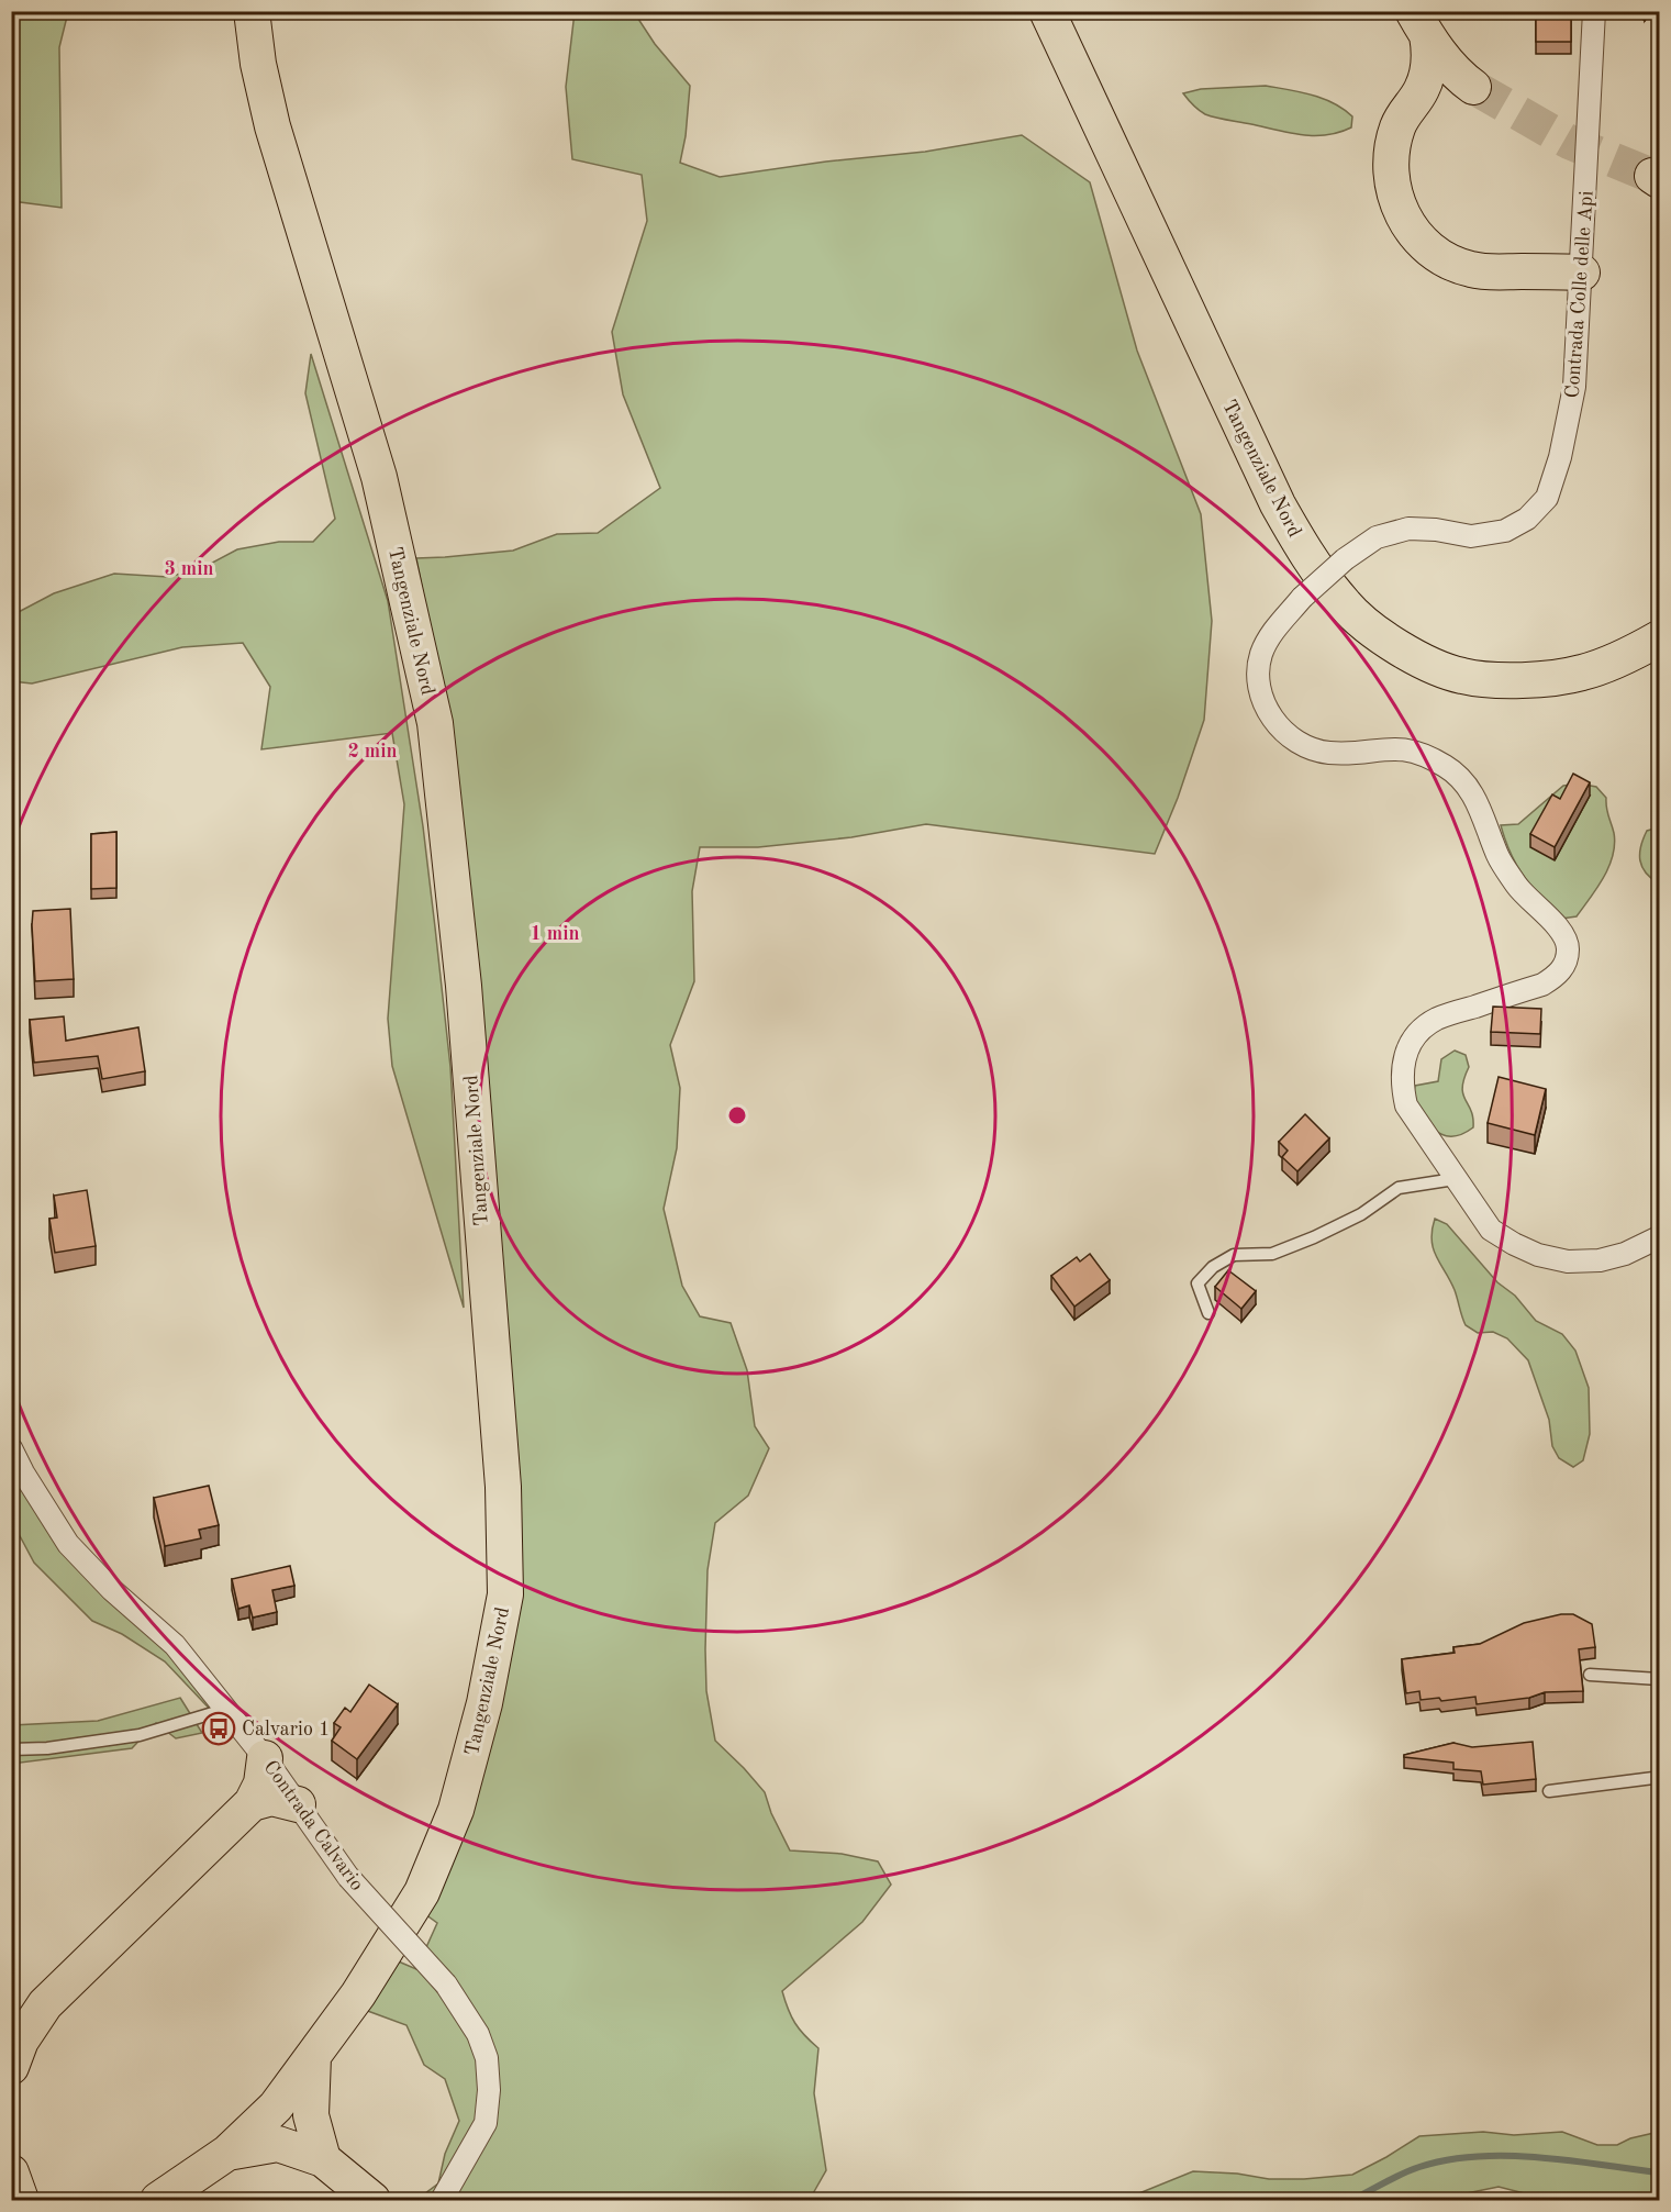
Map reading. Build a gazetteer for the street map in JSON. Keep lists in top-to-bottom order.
{
  "streets": {
    "main road": ["Tangenziale Nord"],
    "street": ["Contrada Colle delle Api", "Contrada Calvario"]
  },
  "places": {
    "bus stop": ["Calvario 1"]
  },
  "rings": ["3 min", "2 min", "1 min"]
}
